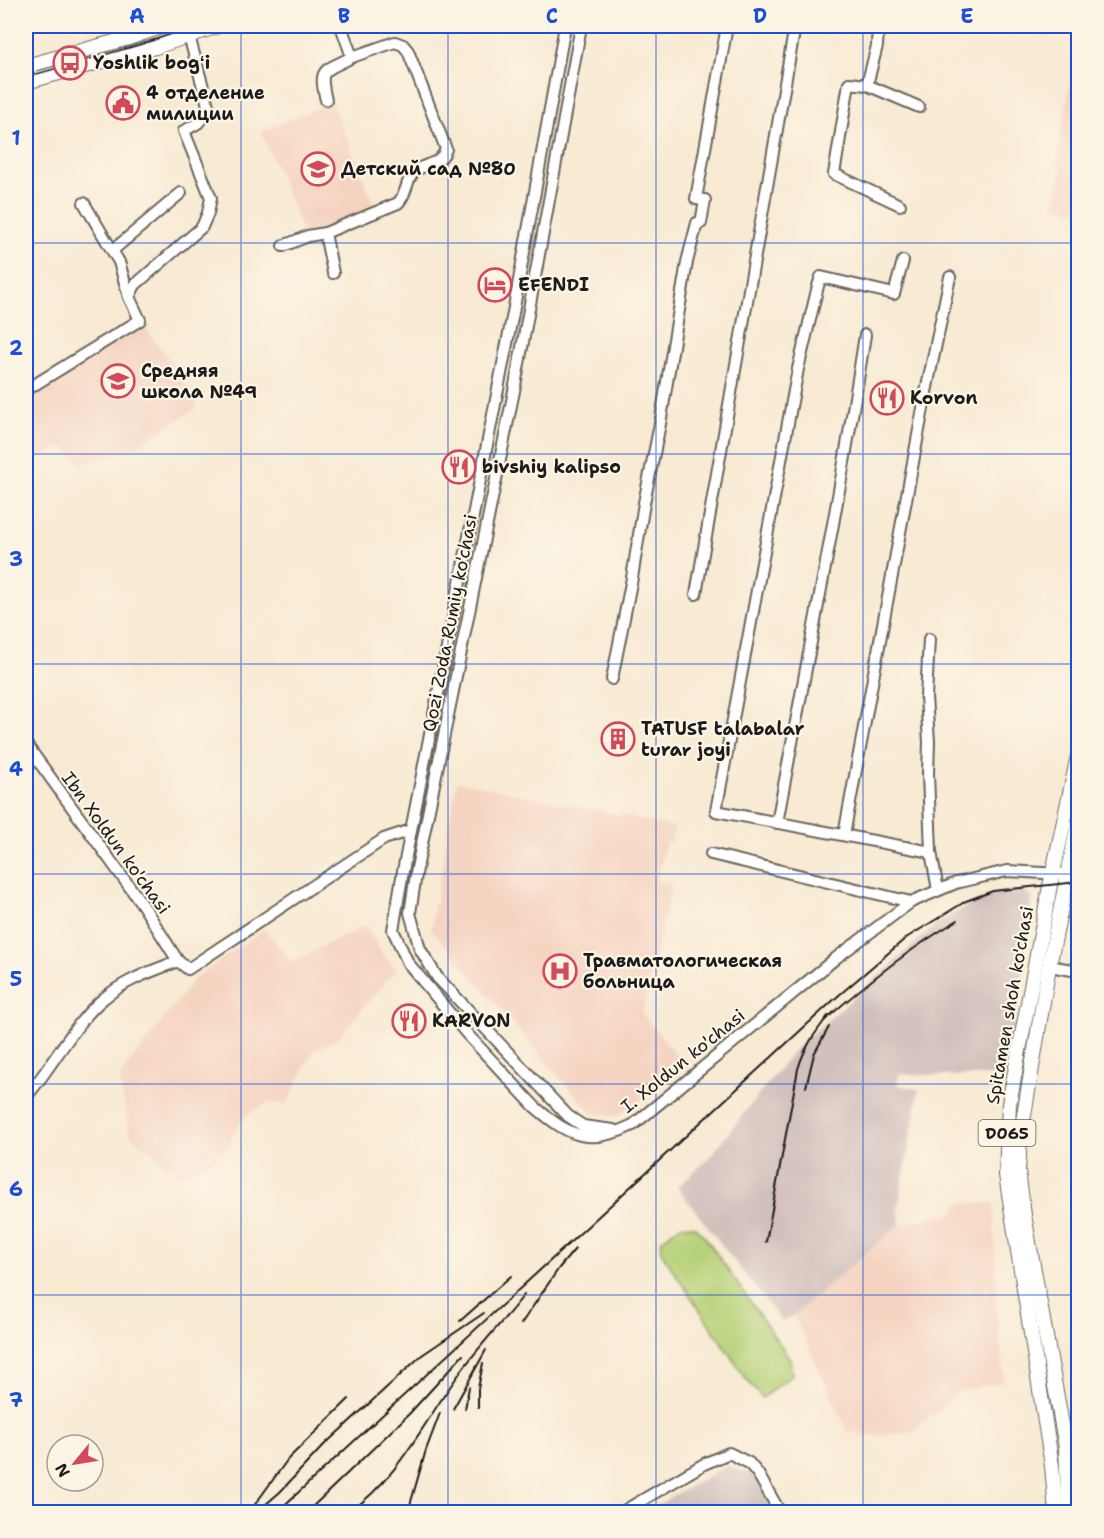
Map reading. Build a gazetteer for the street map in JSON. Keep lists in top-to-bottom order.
{
  "streets": {
    "main road": ["Spitamen shoh ko'chasi", "D065"],
    "street": ["Qozi Zoda Rumiy ko'chasi", "Ibn Xoldun ko'chasi", "I. Xoldun ko'chasi"]
  },
  "crossings": [
    ["Qozi Zoda Rumiy ko'chasi", "I. Xoldun ko'chasi"],
    ["Spitamen shoh ko'chasi", "I. Xoldun ko'chasi"]
  ],
  "places": {
    "bus stop": ["Yoshlik bogʻi"],
    "public building": ["4 отделение милиции"],
    "school or university": ["Детский сад №80", "Средняя школа №49"],
    "hotel": ["EFENDI"],
    "restaurant": ["Korvon", "bivshiy kalipso", "KARVON"],
    "building": ["TATUSF talabalar turar joyi"],
    "hospital": ["Травматологическая больница"]
  },
  "north": "bottom left",
  "grid": {
    "columns": [
      "A",
      "B",
      "C",
      "D",
      "E"
    ],
    "rows": [
      "1",
      "2",
      "3",
      "4",
      "5",
      "6",
      "7"
    ]
  }
}
